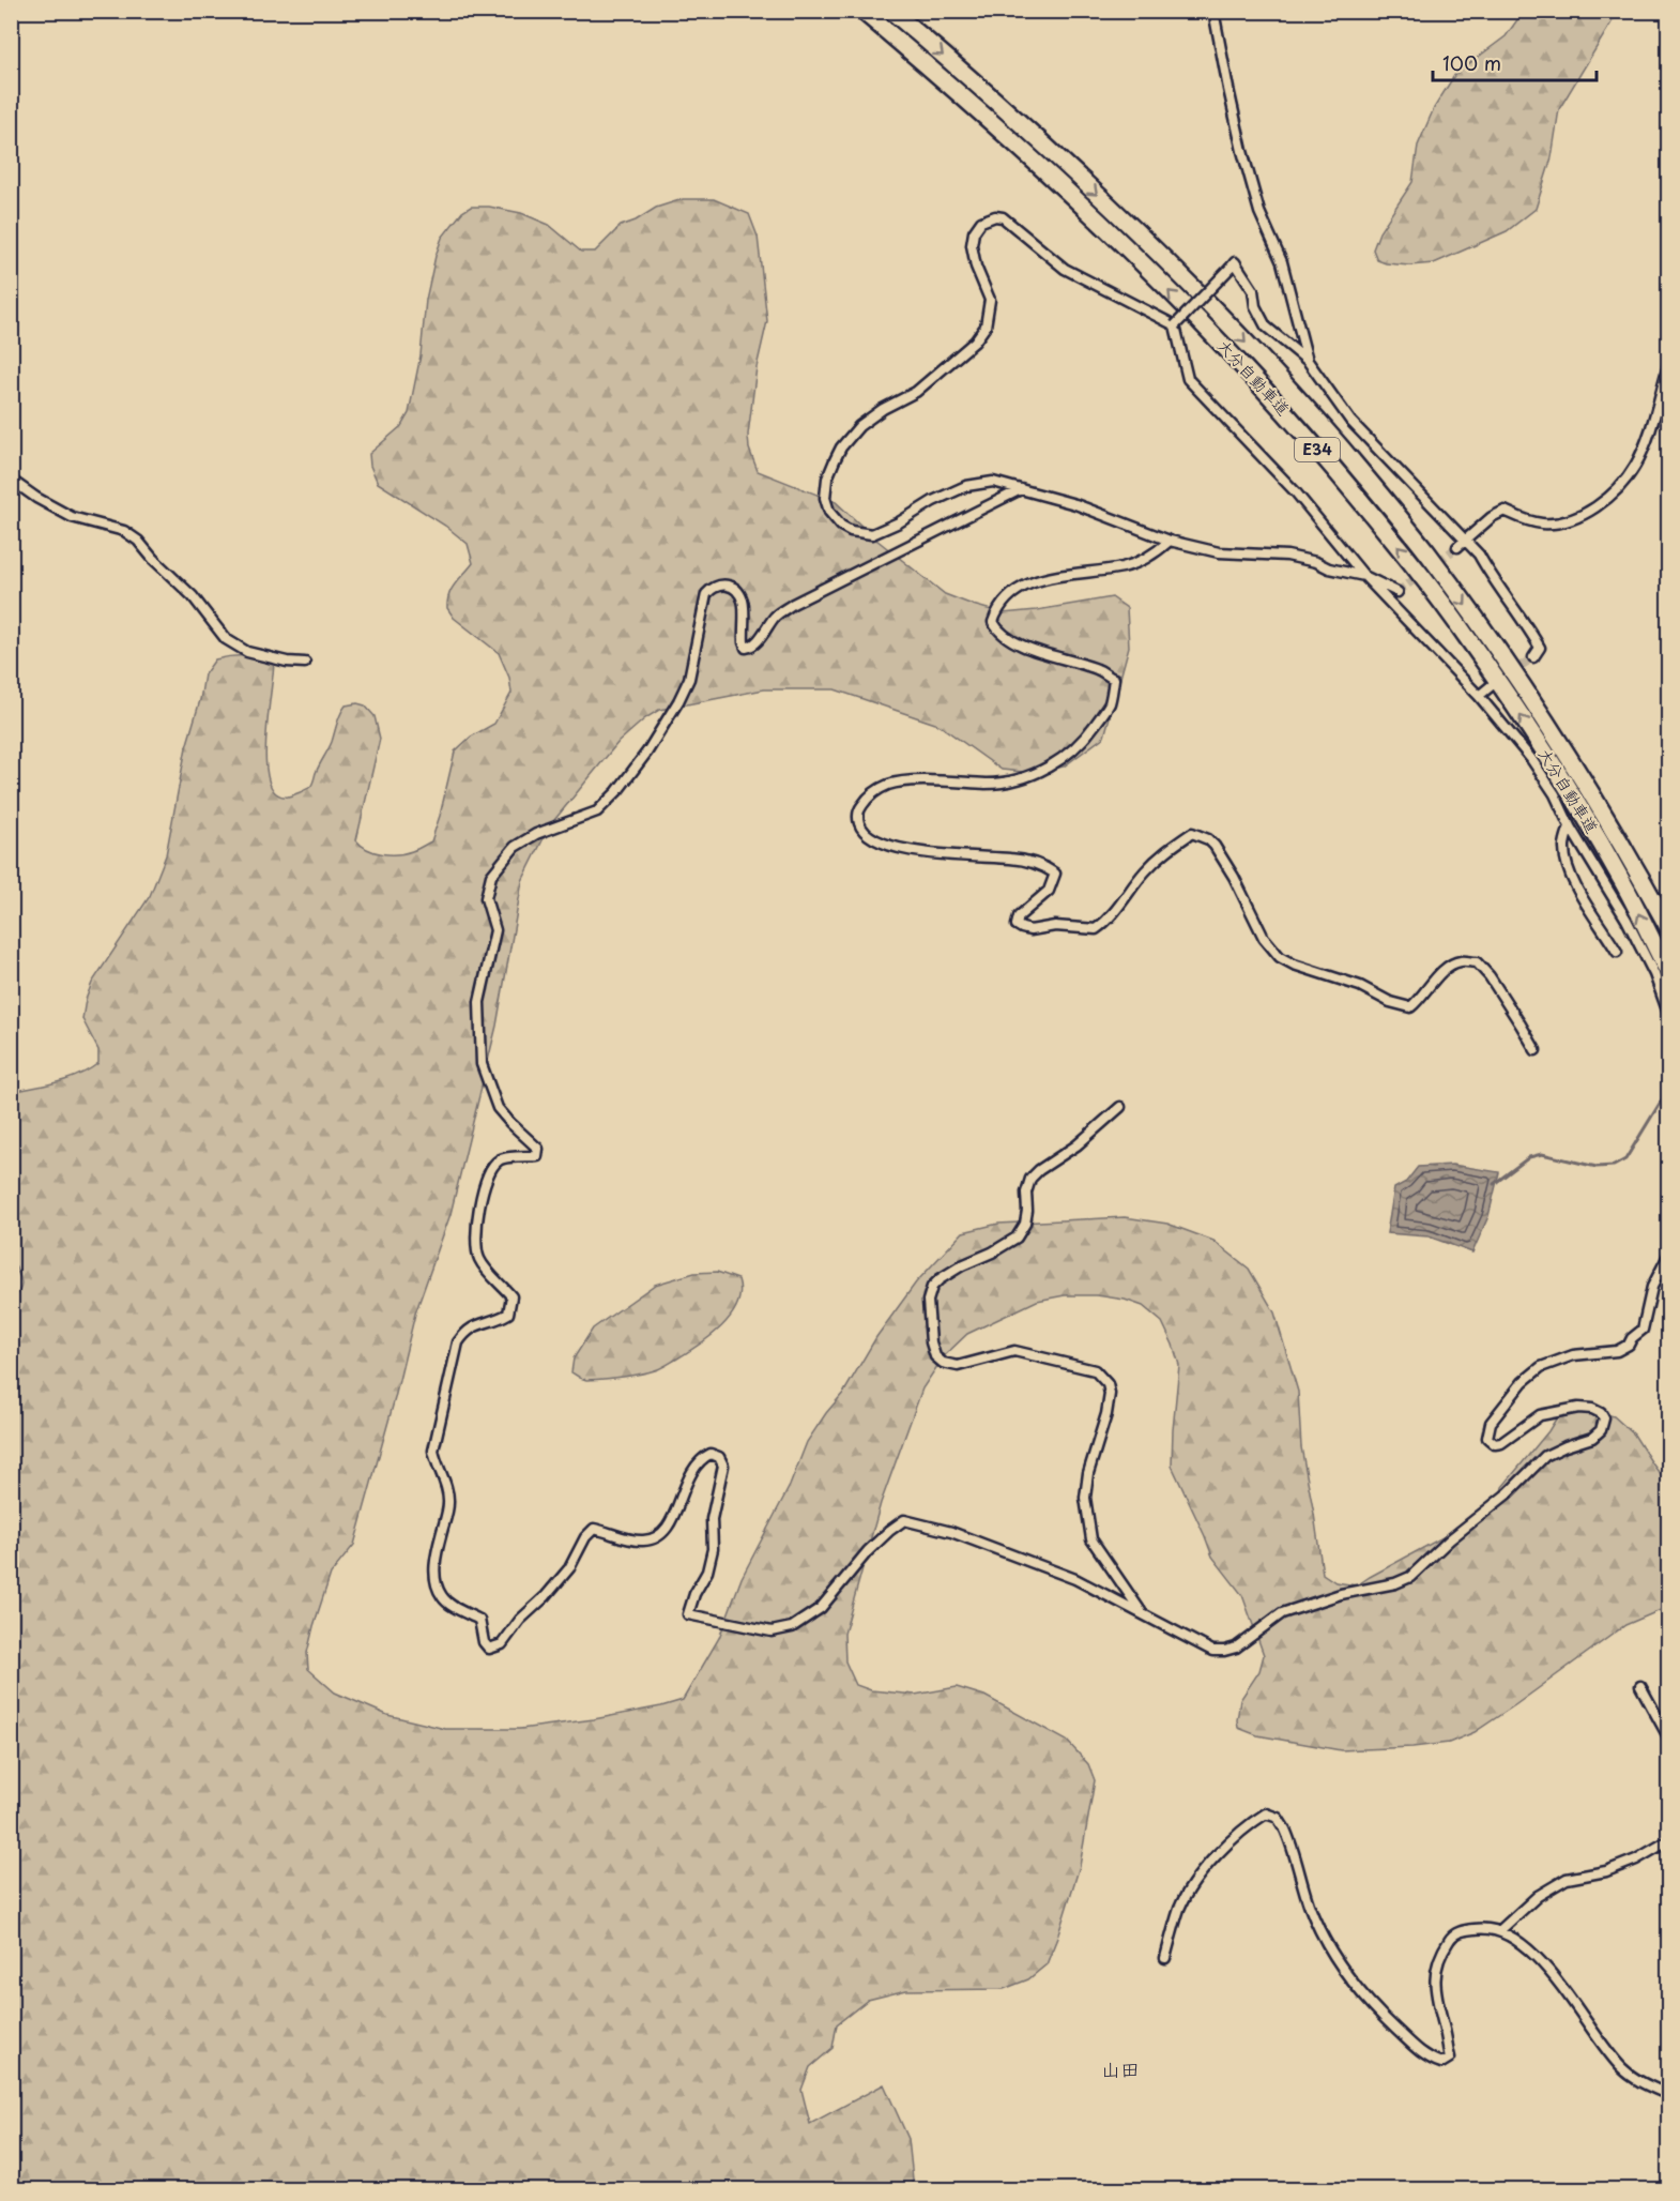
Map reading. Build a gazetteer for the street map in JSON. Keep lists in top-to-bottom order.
{
  "streets": {
    "highway": ["大分自動車道", "E34"]
  },
  "districts": ["山田"],
  "scale_bar": "100 m"
}
